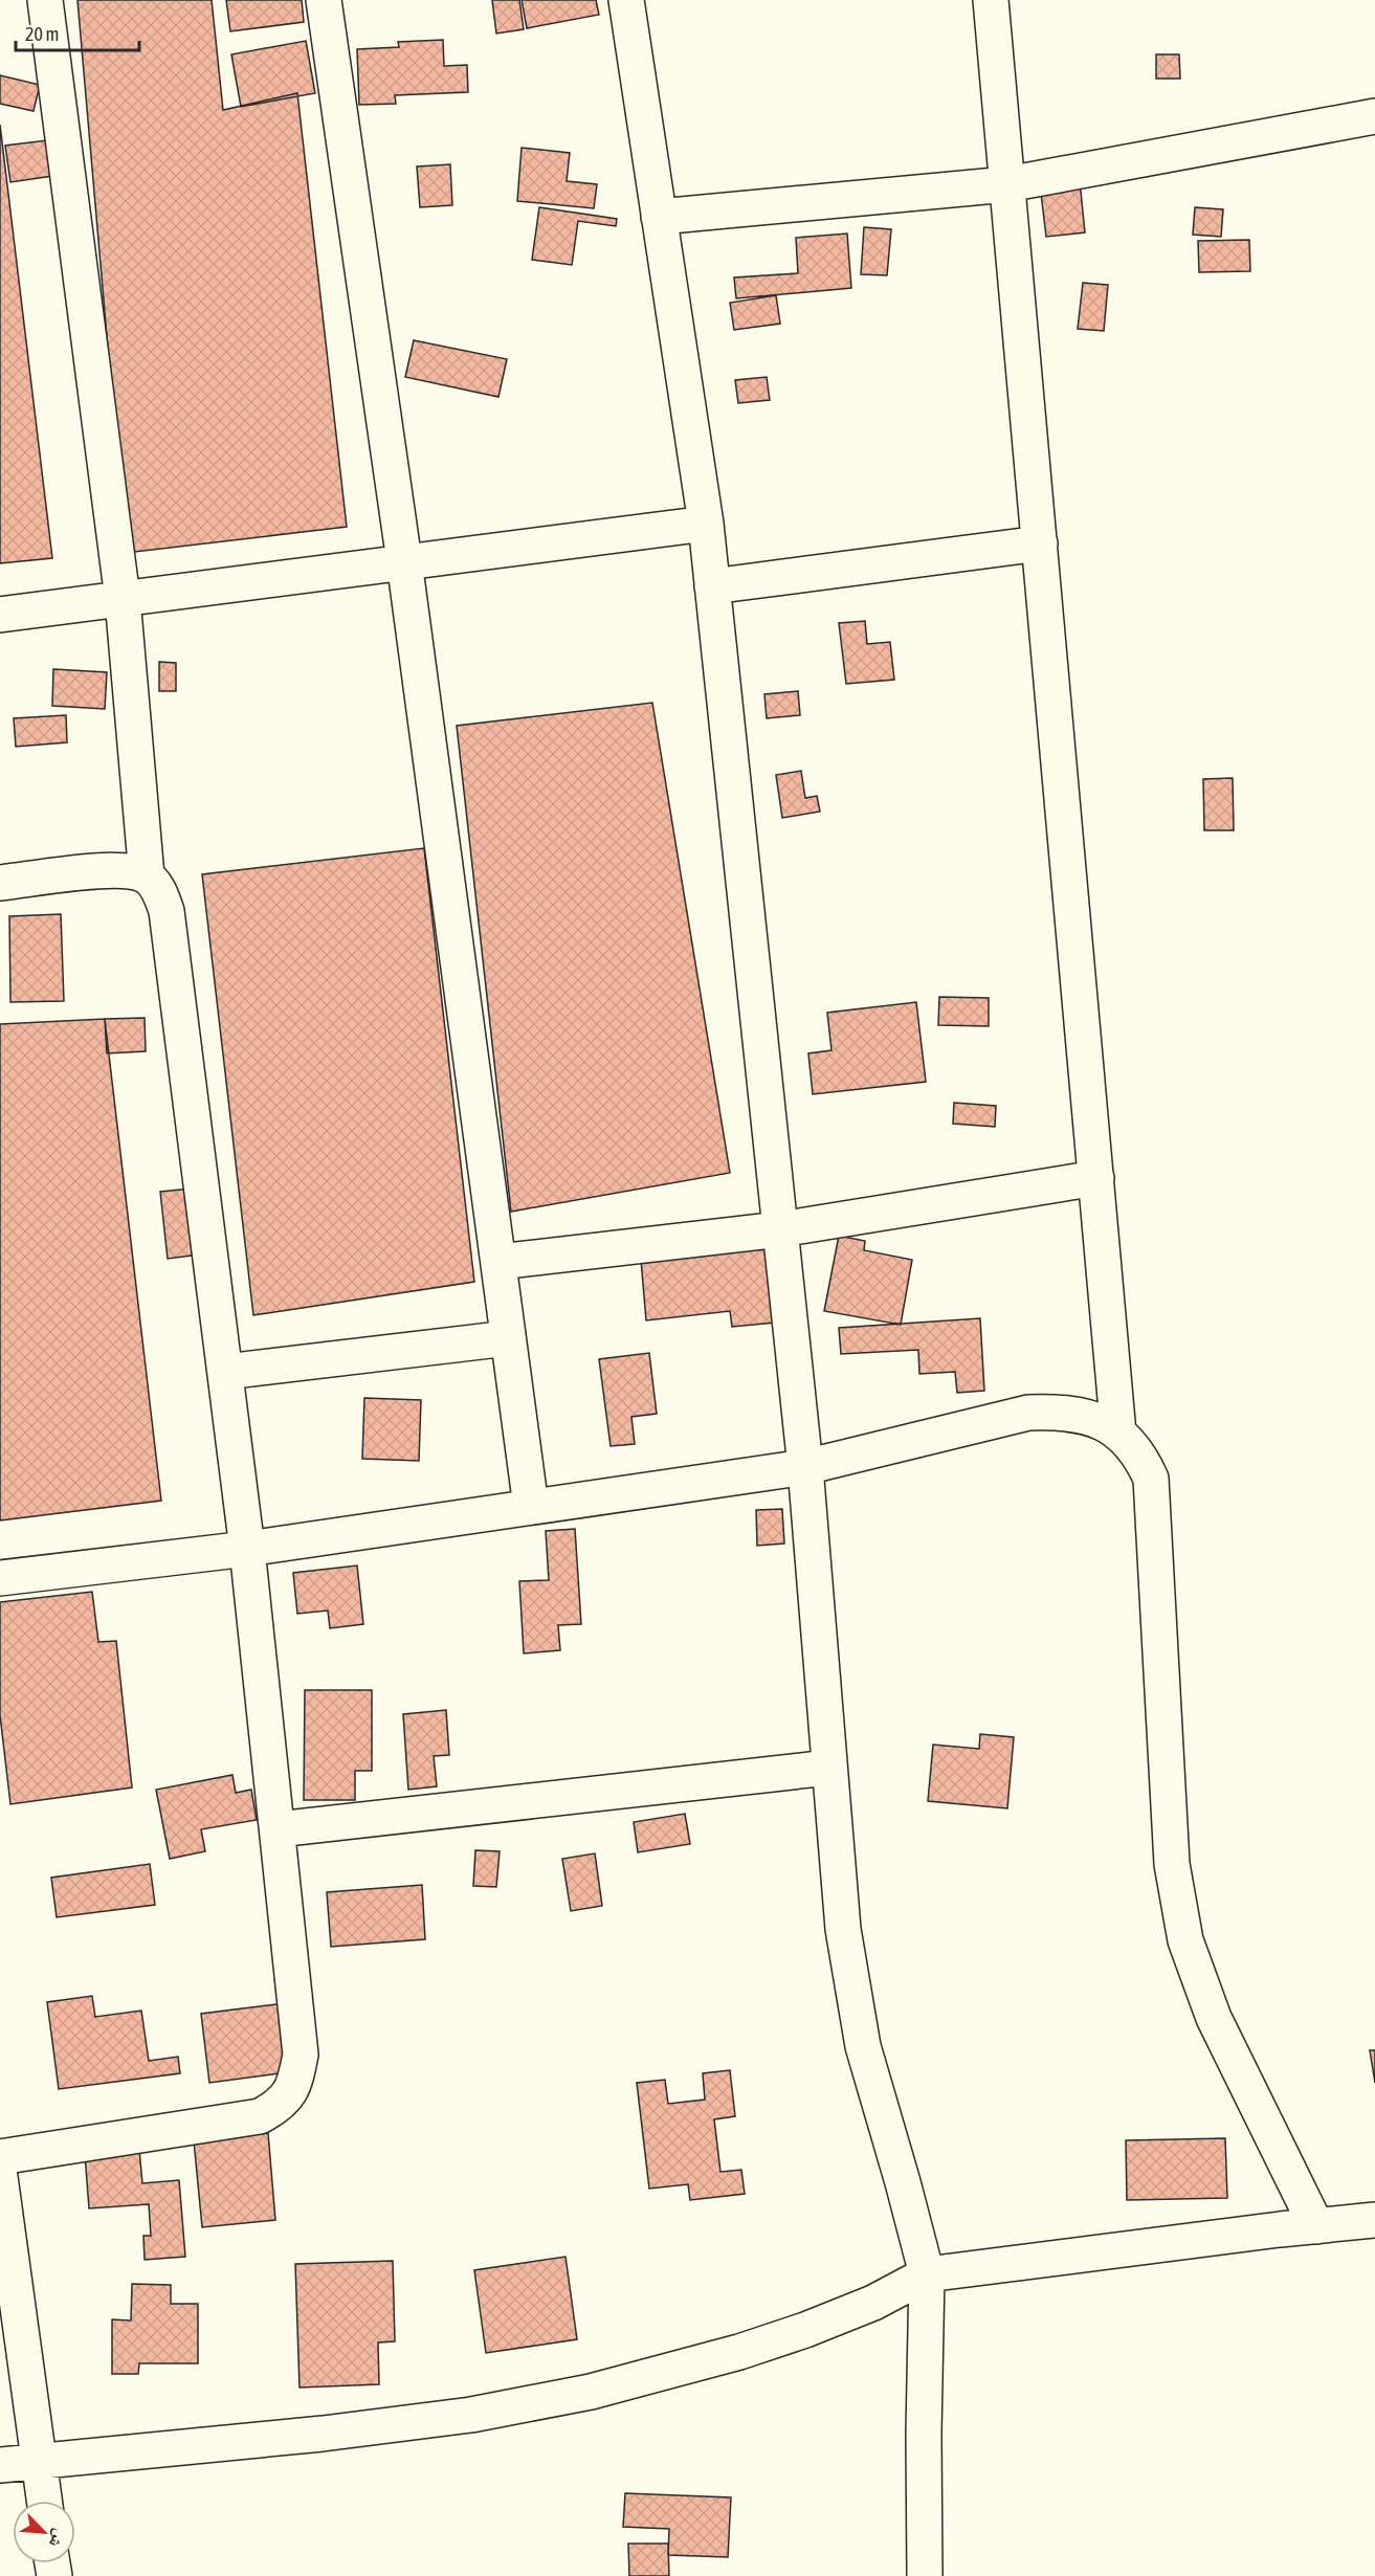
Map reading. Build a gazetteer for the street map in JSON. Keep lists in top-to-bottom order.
{
  "scale_bar": "20 m",
  "north": "bottom right"
}
